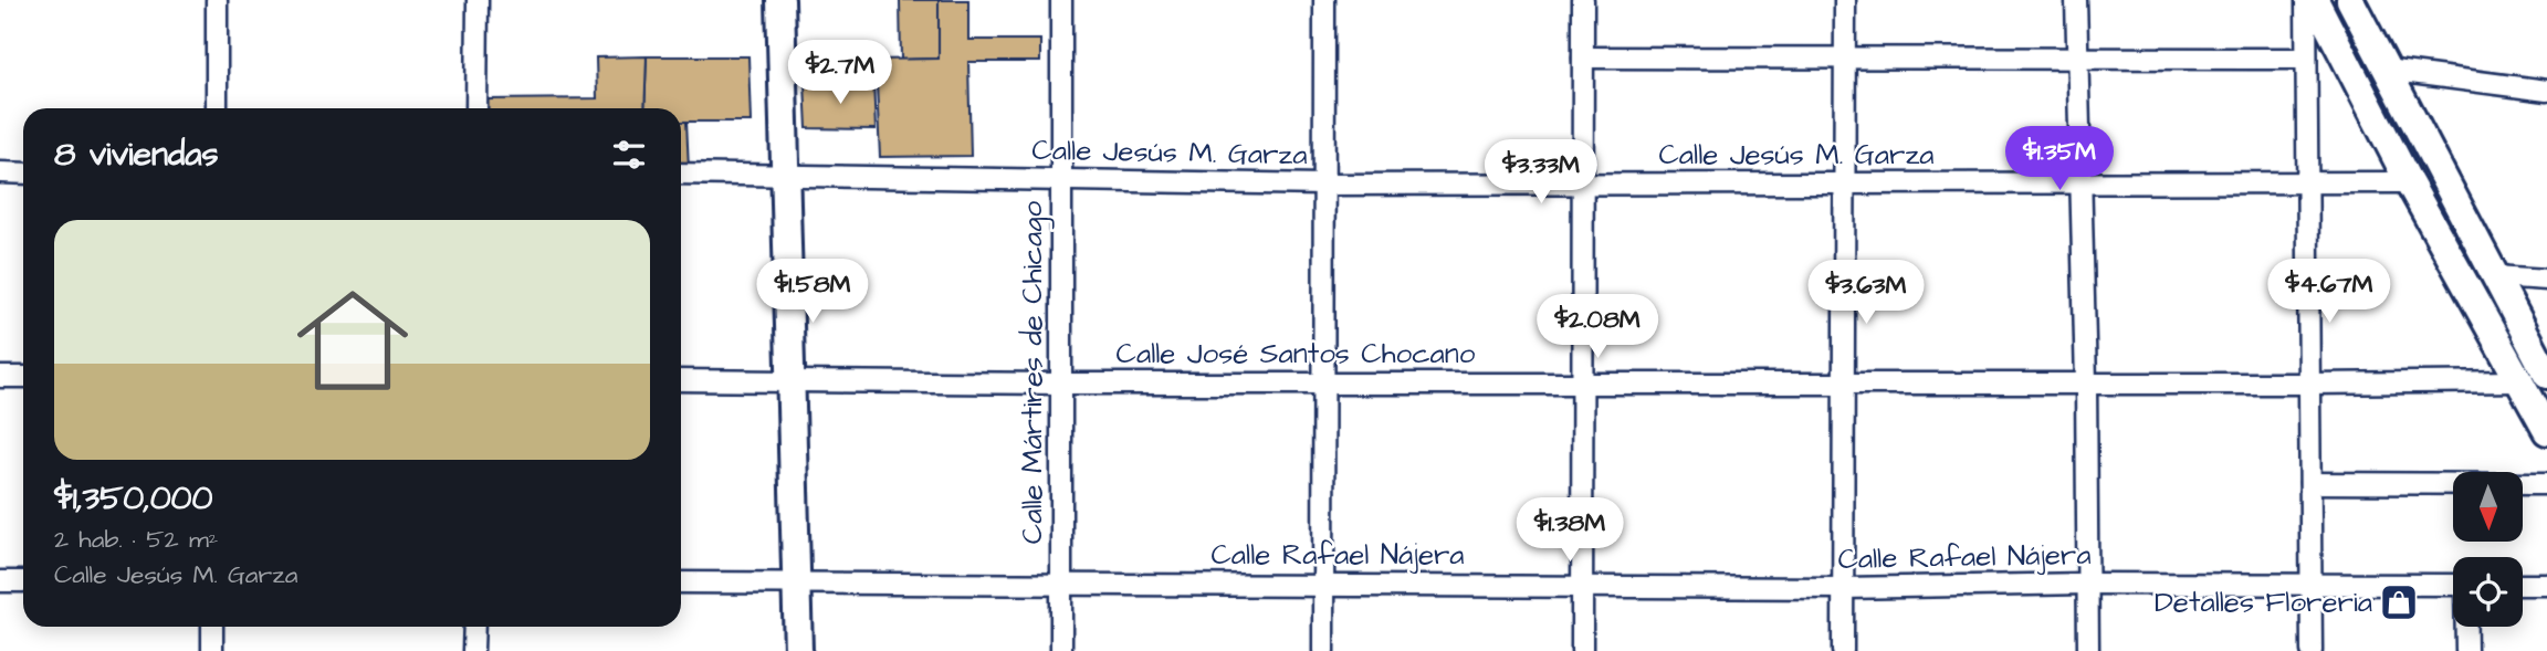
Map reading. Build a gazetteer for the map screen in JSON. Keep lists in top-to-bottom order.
{
  "streets": {
    "street": [
      "Calle Jesús M. Garza",
      "Calle José Santos Chocano",
      "Calle Mártires de Chicago",
      "Calle Rafael Nájera"
    ]
  },
  "crossings": [
    ["Calle Jesús M. Garza", "Calle Mártires de Chicago"],
    ["Calle José Santos Chocano", "Calle Mártires de Chicago"],
    ["Calle Mártires de Chicago", "Calle Rafael Nájera"]
  ],
  "places": {
    "shop": ["Detalles Floreria"]
  },
  "north": "bottom",
  "page": {
    "price": [
      "$2.7M",
      "$1.35M",
      "$3.33M",
      "$1.58M",
      "$4.67M",
      "$3.63M",
      "$2.08M",
      "$1.38M"
    ],
    "heading": "8 viviendas",
    "list": [
      {
        "name": "$1,350,000",
        "note": "2 hab. · 52 m² · Calle Jesús M. Garza"
      }
    ]
  }
}
